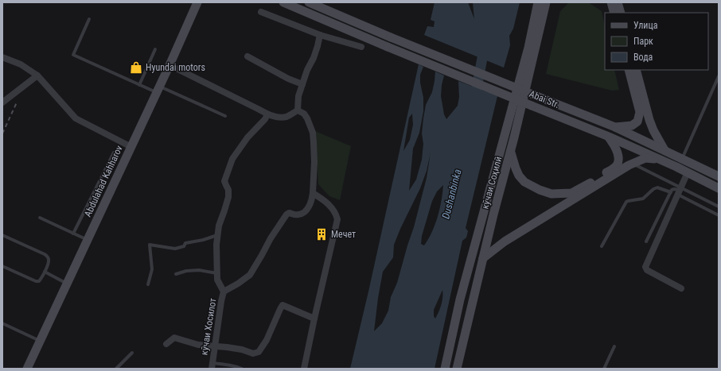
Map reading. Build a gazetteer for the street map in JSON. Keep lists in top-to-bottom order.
{
  "streets": {
    "main road": ["Abai Str.", "Abdulahad Kahharov", "кӯчаи Соҳилӣ"],
    "street": ["кӯчаи Хосилот"]
  },
  "water": ["Dushanbinka"],
  "places": {
    "shop": ["Hyundai motors"],
    "building": ["Мечет"]
  },
  "legend": ["Улица", "Парк", "Вода"]
}
